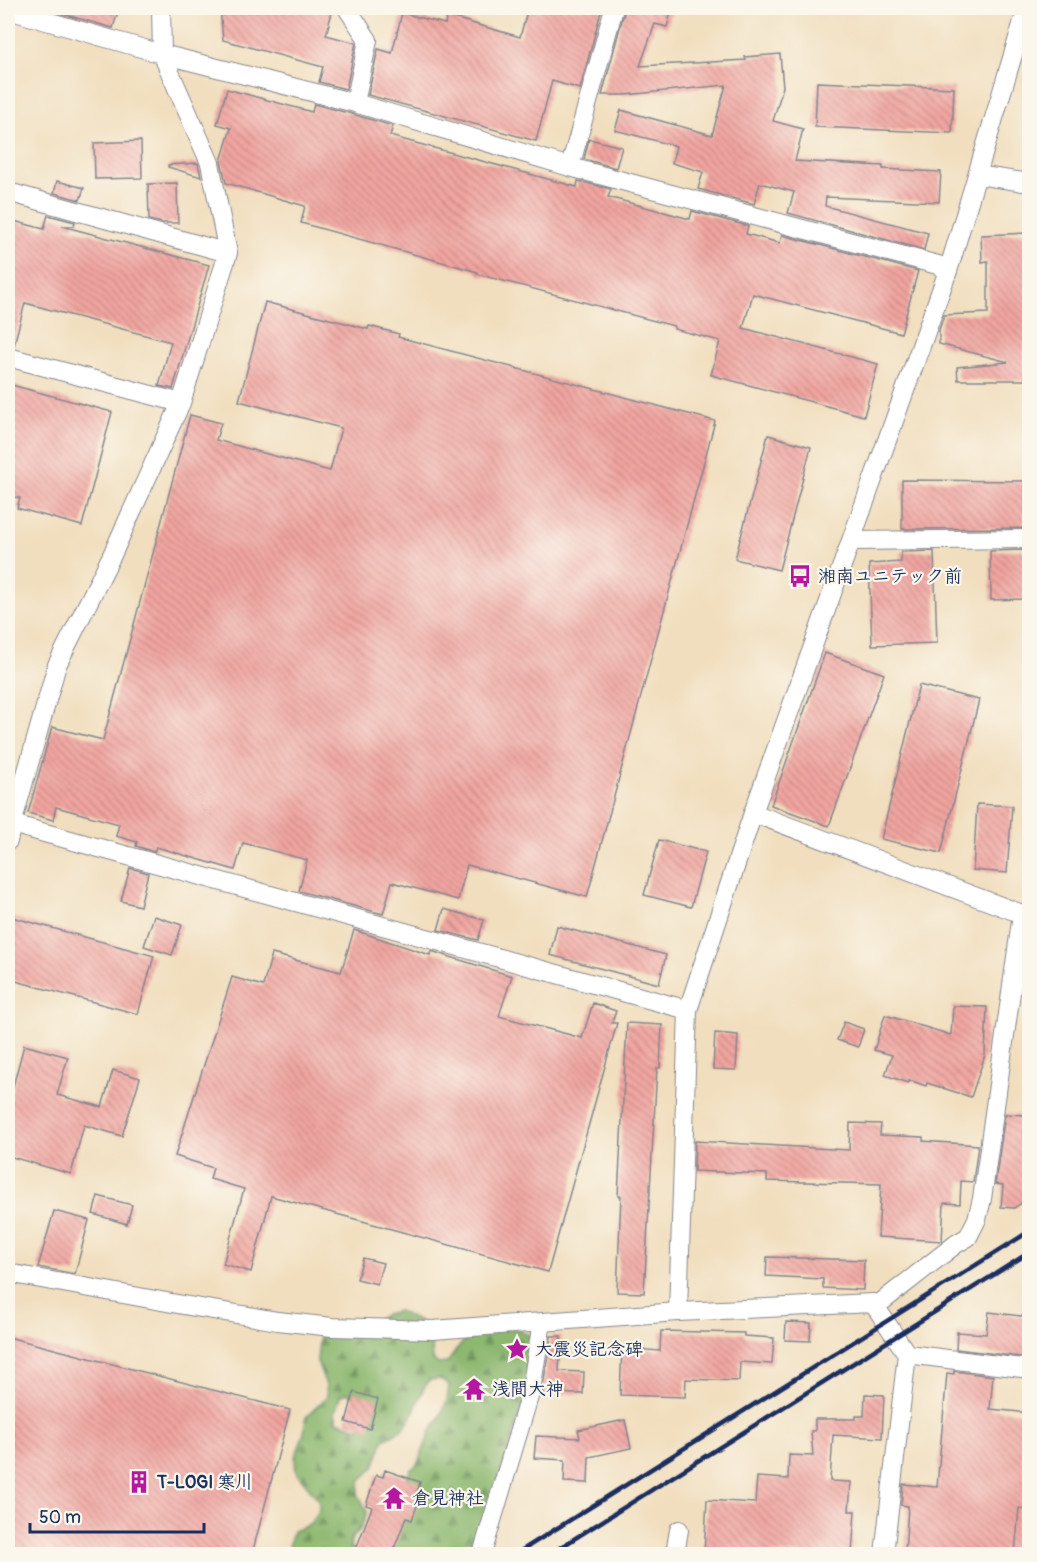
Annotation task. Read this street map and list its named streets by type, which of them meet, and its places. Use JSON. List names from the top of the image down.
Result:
{
  "places": {
    "bus stop": ["湘南ユニテック前"],
    "place": ["大震災記念碑"],
    "temple": ["浅間大神", "倉見神社"],
    "building": ["T-LOGI 寒川"]
  },
  "scale_bar": "50 m"
}
